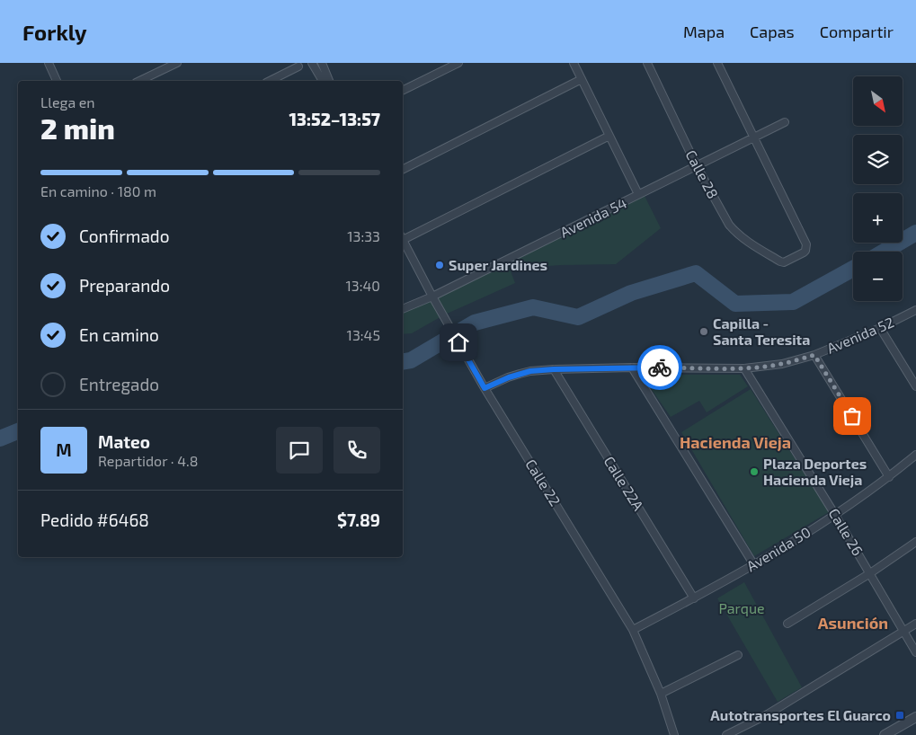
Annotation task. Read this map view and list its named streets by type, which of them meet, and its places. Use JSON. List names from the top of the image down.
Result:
{
  "streets": {
    "street": [
      "Calle 28",
      "Avenida 54",
      "Avenida 52",
      "Calle 22",
      "Calle 22A",
      "Calle 26",
      "Avenida 50"
    ]
  },
  "crossings": [
    ["Calle 28", "Avenida 54"],
    ["Avenida 54", "Calle 22"],
    ["Avenida 52", "Calle 22"],
    ["Avenida 52", "Calle 22A"],
    ["Avenida 52", "Calle 26"],
    ["Calle 22", "Avenida 50"],
    ["Calle 22A", "Avenida 50"],
    ["Calle 26", "Avenida 50"]
  ],
  "districts": ["Hacienda Vieja", "Asunción"],
  "parks": ["Parque"],
  "places": {
    "other": ["Super Jardines", "Capilla - Santa Teresita", "Plaza Deportes Hacienda Vieja"],
    "transit": ["Autotransportes El Guarco"]
  },
  "north": "bottom right",
  "page": {
    "header": "Forkly",
    "nav": ["Mapa", "Capas", "Compartir"],
    "map_buttons": ["+", "−"],
    "heading": ["2 min", "Llega en", "13:52–13:57"],
    "panel": [
      "Mateo",
      "Repartidor · 4.8",
      "Pedido #6468",
      "$7.89"
    ],
    "bar": "En camino · 180 m",
    "list": [
      ["Confirmado", "13:33"],
      ["Preparando", "13:40"],
      ["En camino", "13:45"],
      "Entregado"
    ],
    "round": "M"
  }
}
